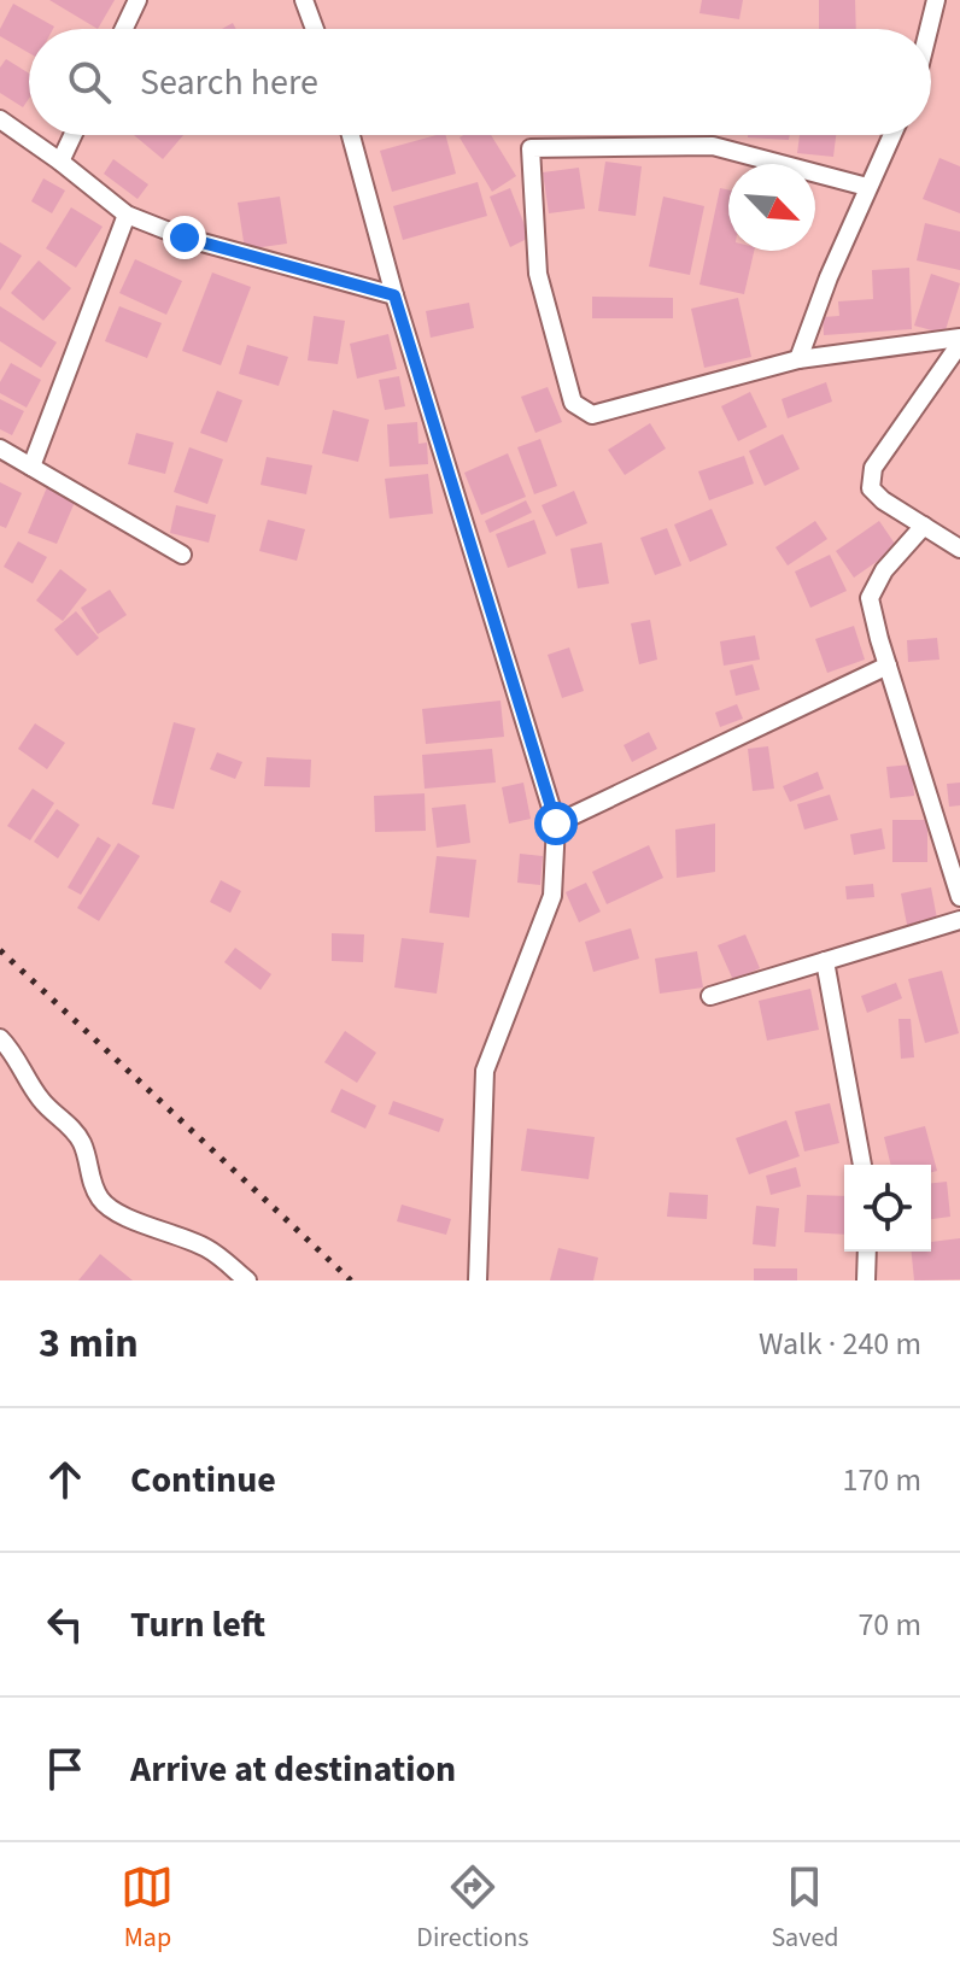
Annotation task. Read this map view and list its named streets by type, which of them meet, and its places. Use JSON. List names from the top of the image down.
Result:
{
  "north": "bottom right",
  "page": {
    "search": "Search here",
    "heading": ["3 min", "Walk · 240 m"],
    "list": [
      ["Continue", "170 m"],
      ["Turn left", "70 m"],
      "Arrive at destination"
    ],
    "nav": ["Map", "Directions", "Saved"]
  }
}
